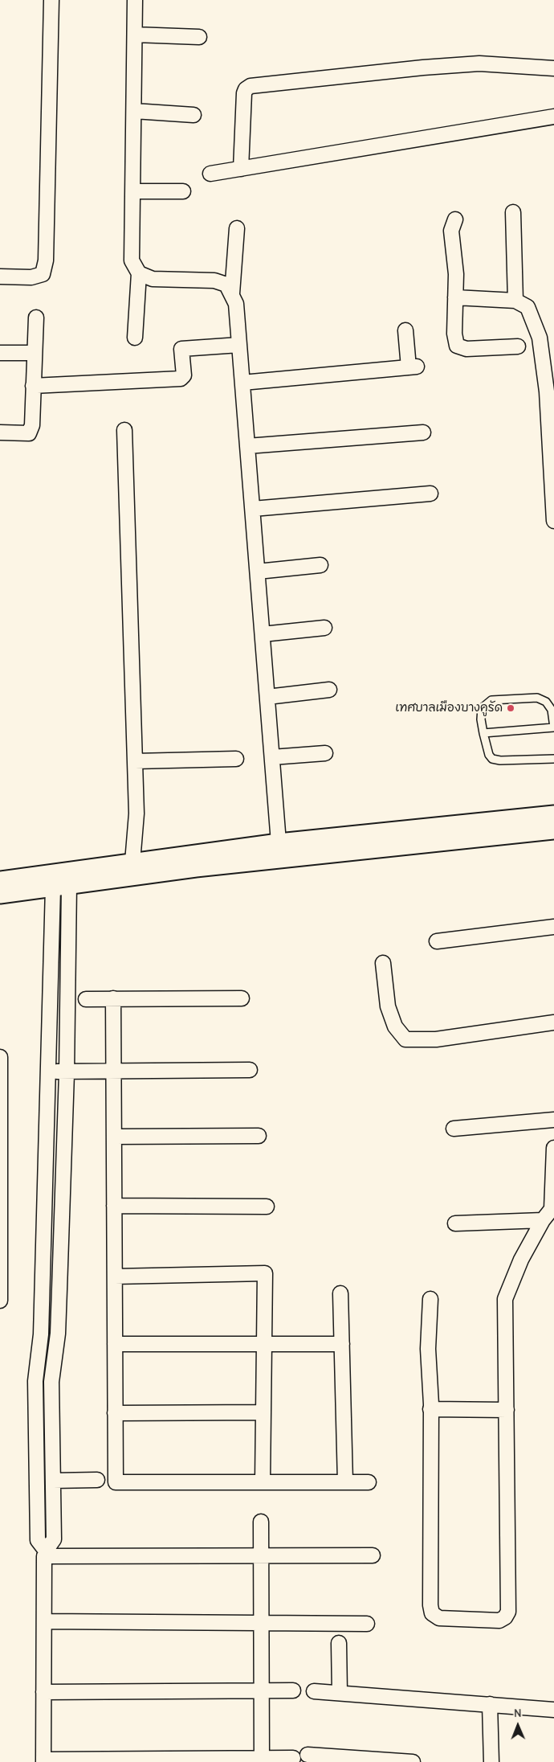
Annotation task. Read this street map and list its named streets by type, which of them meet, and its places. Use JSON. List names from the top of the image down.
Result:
{
  "places": ["เทศบาลเมืองบางคูรัด"],
  "north": "top"
}
